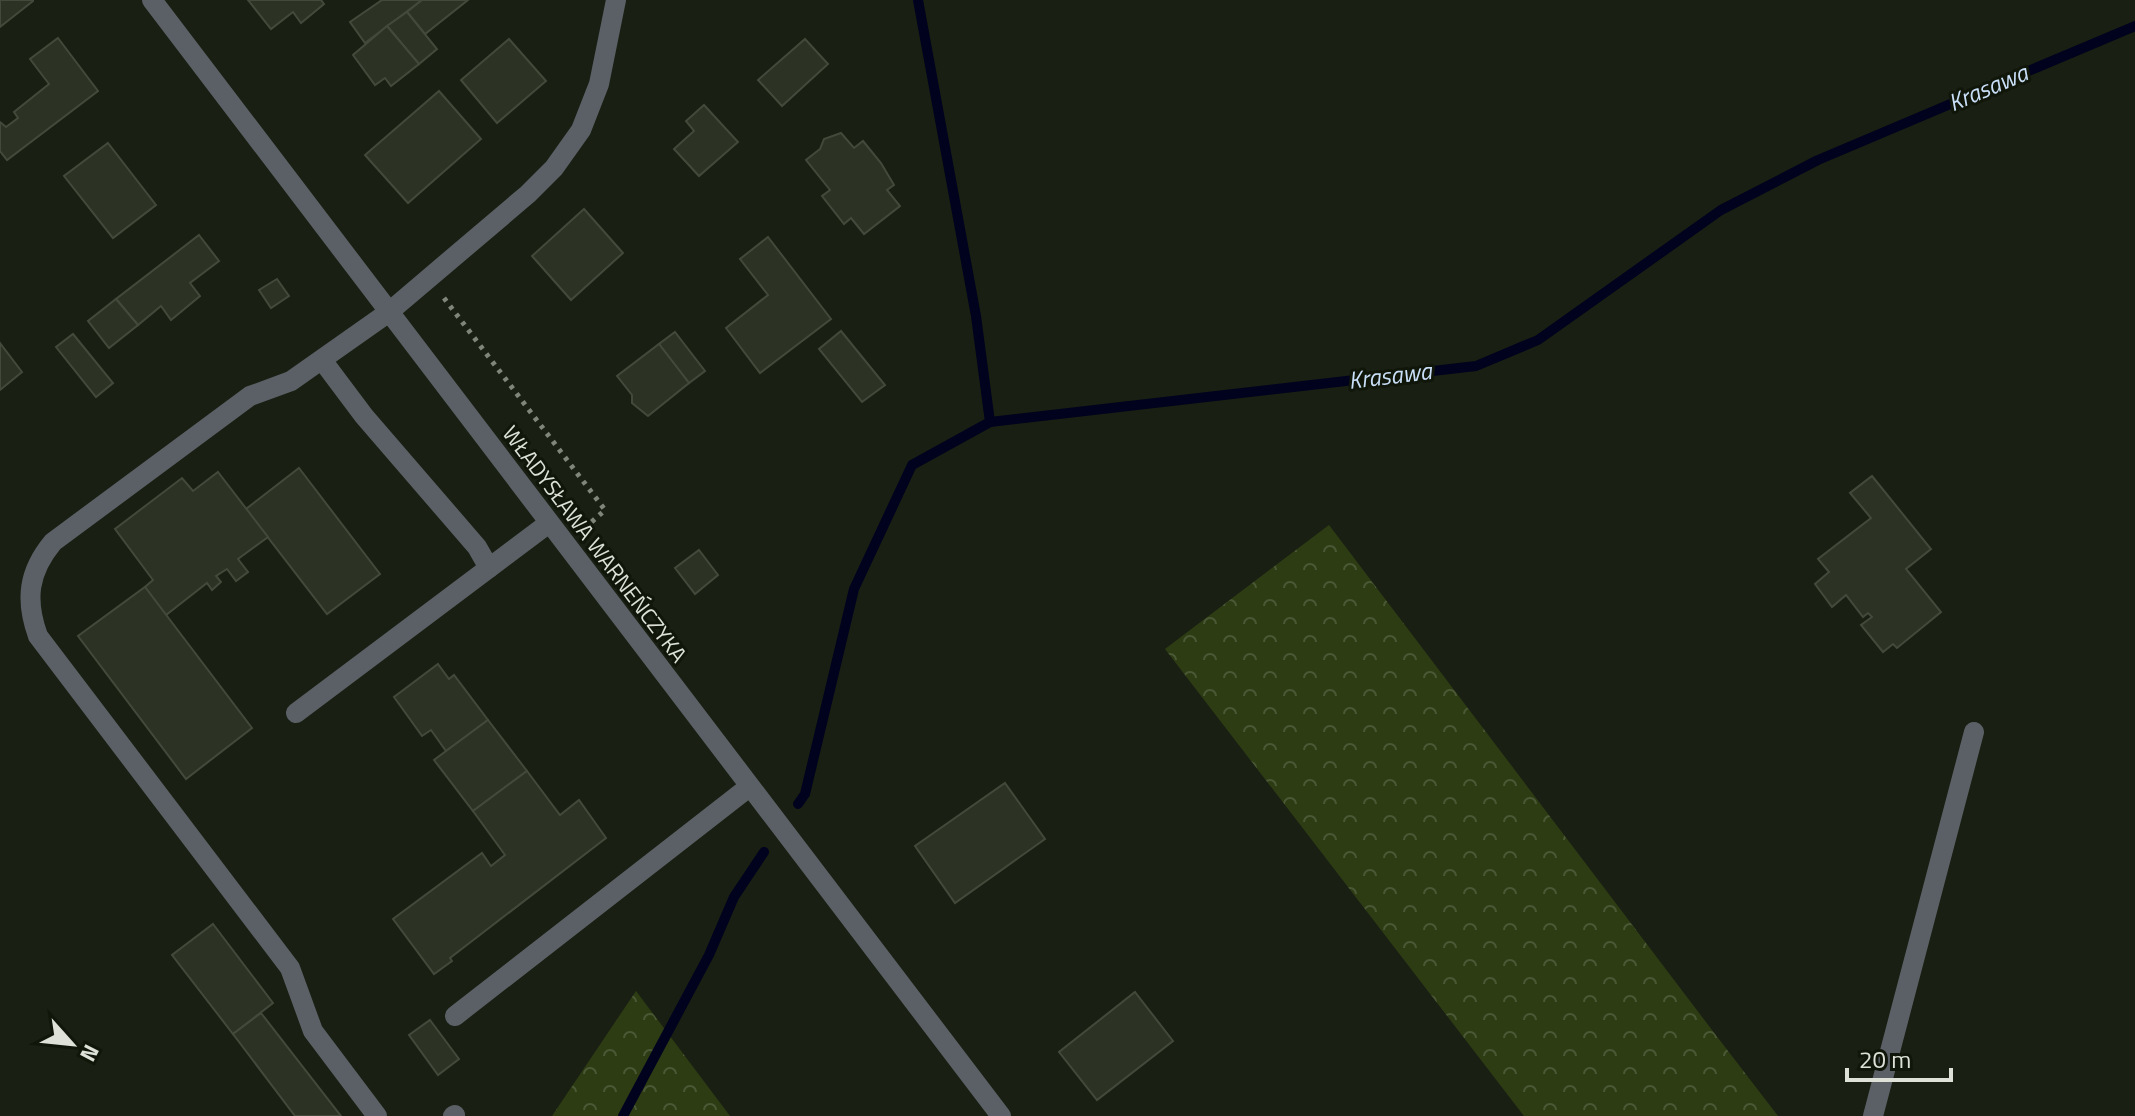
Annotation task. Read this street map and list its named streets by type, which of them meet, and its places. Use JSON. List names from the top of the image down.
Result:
{
  "streets": {
    "street": ["WŁADYSŁAWA WARNEŃCZYKA"]
  },
  "water": ["Krasawa"],
  "scale_bar": "20 m",
  "north": "bottom right"
}
